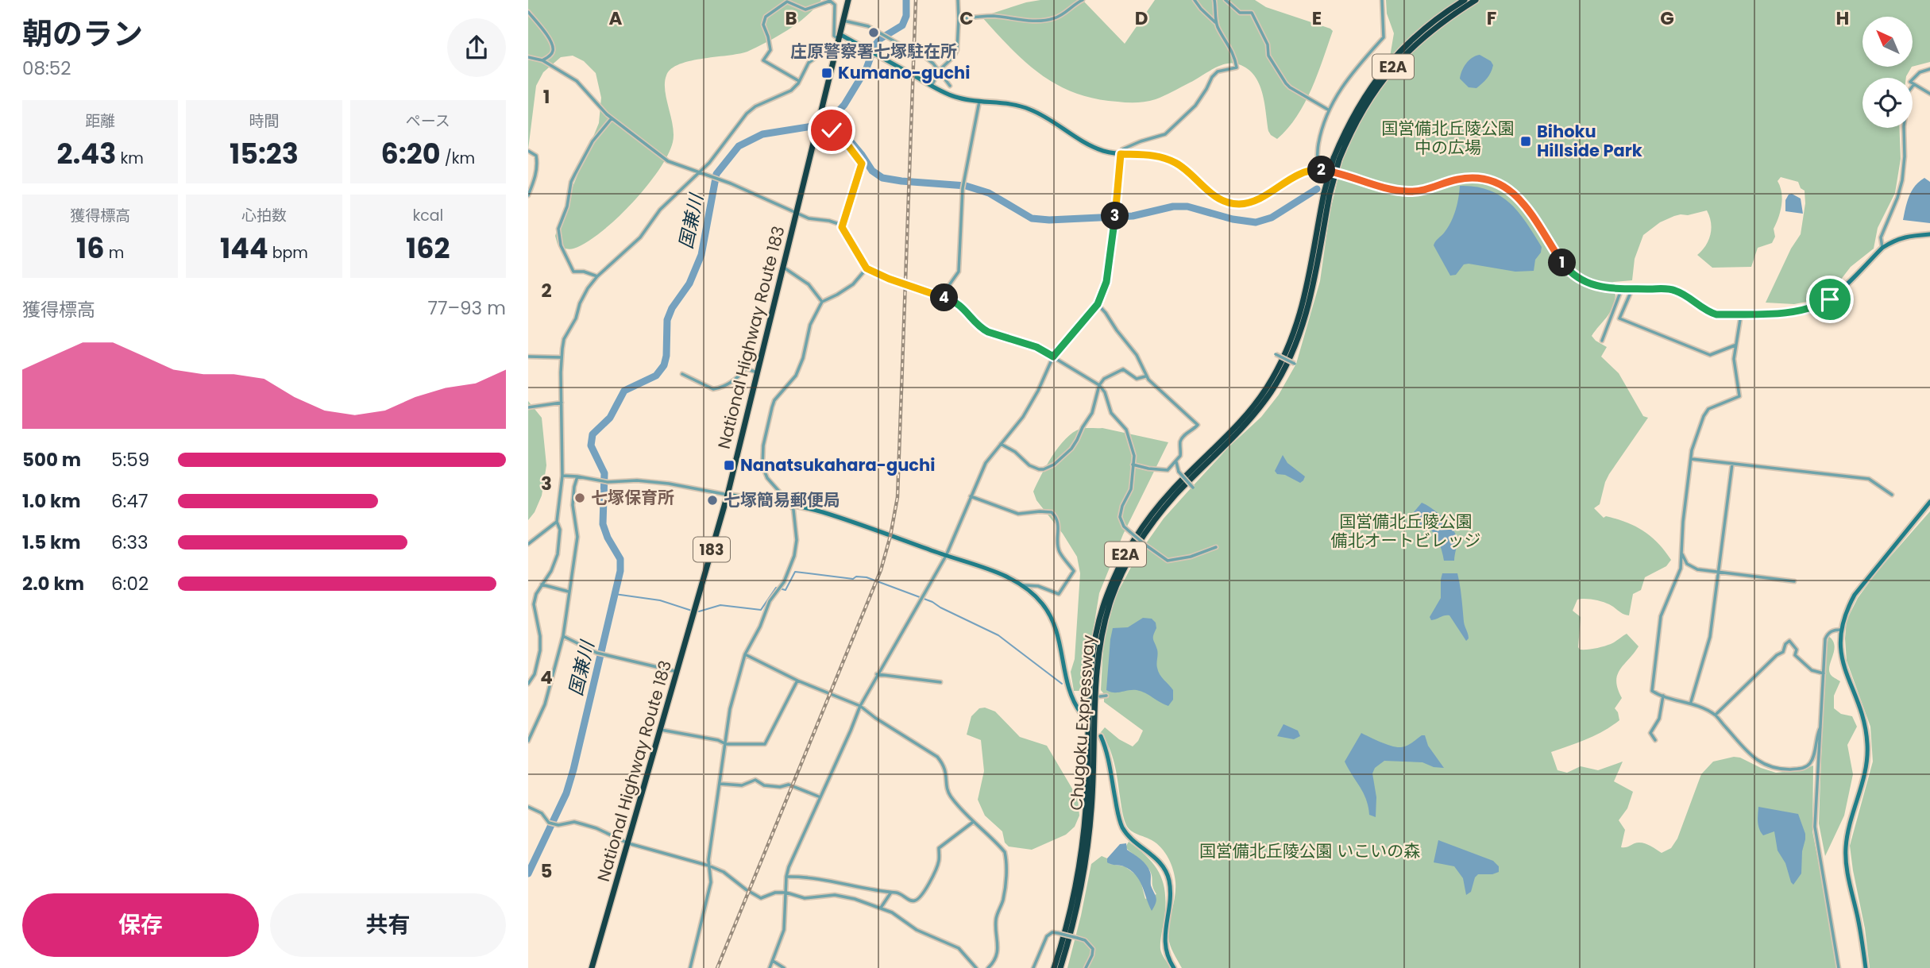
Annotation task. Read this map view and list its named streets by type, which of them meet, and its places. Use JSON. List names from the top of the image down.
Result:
{
  "streets": {
    "highway": [
      "E2A",
      "National Highway Route 183",
      "183",
      "Chugoku Expressway"
    ]
  },
  "water": ["国兼川"],
  "parks": ["国営備北丘陵公園 中の広場", "国営備北丘陵公園 備北オートビレッジ", "国営備北丘陵公園 いこいの森"],
  "places": {
    "other": ["庄原警察署七塚駐在所", "七塚保育所", "七塚簡易郵便局"],
    "transit": ["Kumano-guchi", "Bihoku Hillside Park", "Nanatsukahara-guchi"]
  },
  "north": "top left",
  "page": {
    "heading": ["朝のラン", "08:52"],
    "stats": [
      ["距離", "2.43 km"],
      ["時間", "15:23"],
      ["ペース", "6:20 /km"],
      ["獲得標高", "16 m"],
      ["心拍数", "144 bpm"],
      ["kcal", "162"]
    ],
    "pins": [
      "2",
      "3",
      "1",
      "4"
    ],
    "chart": ["獲得標高", "77–93 m"],
    "list": [
      {
        "name": "500 m",
        "note": "5:59"
      },
      {
        "name": "1.0 km",
        "note": "6:47"
      },
      {
        "name": "1.5 km",
        "note": "6:33"
      },
      {
        "name": "2.0 km",
        "note": "6:02"
      }
    ],
    "buttons": ["保存", "共有"]
  },
  "grid": {
    "columns": [
      "A",
      "B",
      "C",
      "D",
      "E",
      "F",
      "G",
      "H"
    ],
    "rows": [
      "1",
      "2",
      "3",
      "4",
      "5"
    ]
  }
}
